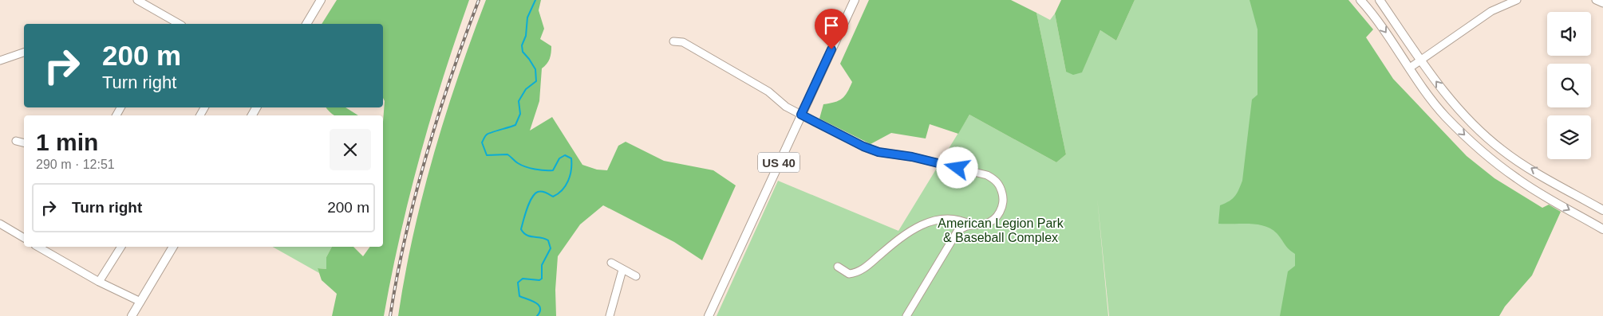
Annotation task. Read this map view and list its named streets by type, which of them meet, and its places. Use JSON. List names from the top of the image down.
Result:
{
  "streets": {
    "main road": ["US 40"]
  },
  "parks": ["American Legion Park & Baseball Complex"],
  "page": {
    "turn": ["200 m", "Turn right"],
    "heading": ["1 min", "290 m · 12:51"],
    "list": [
      {
        "name": "Turn right",
        "value": "200 m"
      }
    ]
  }
}
